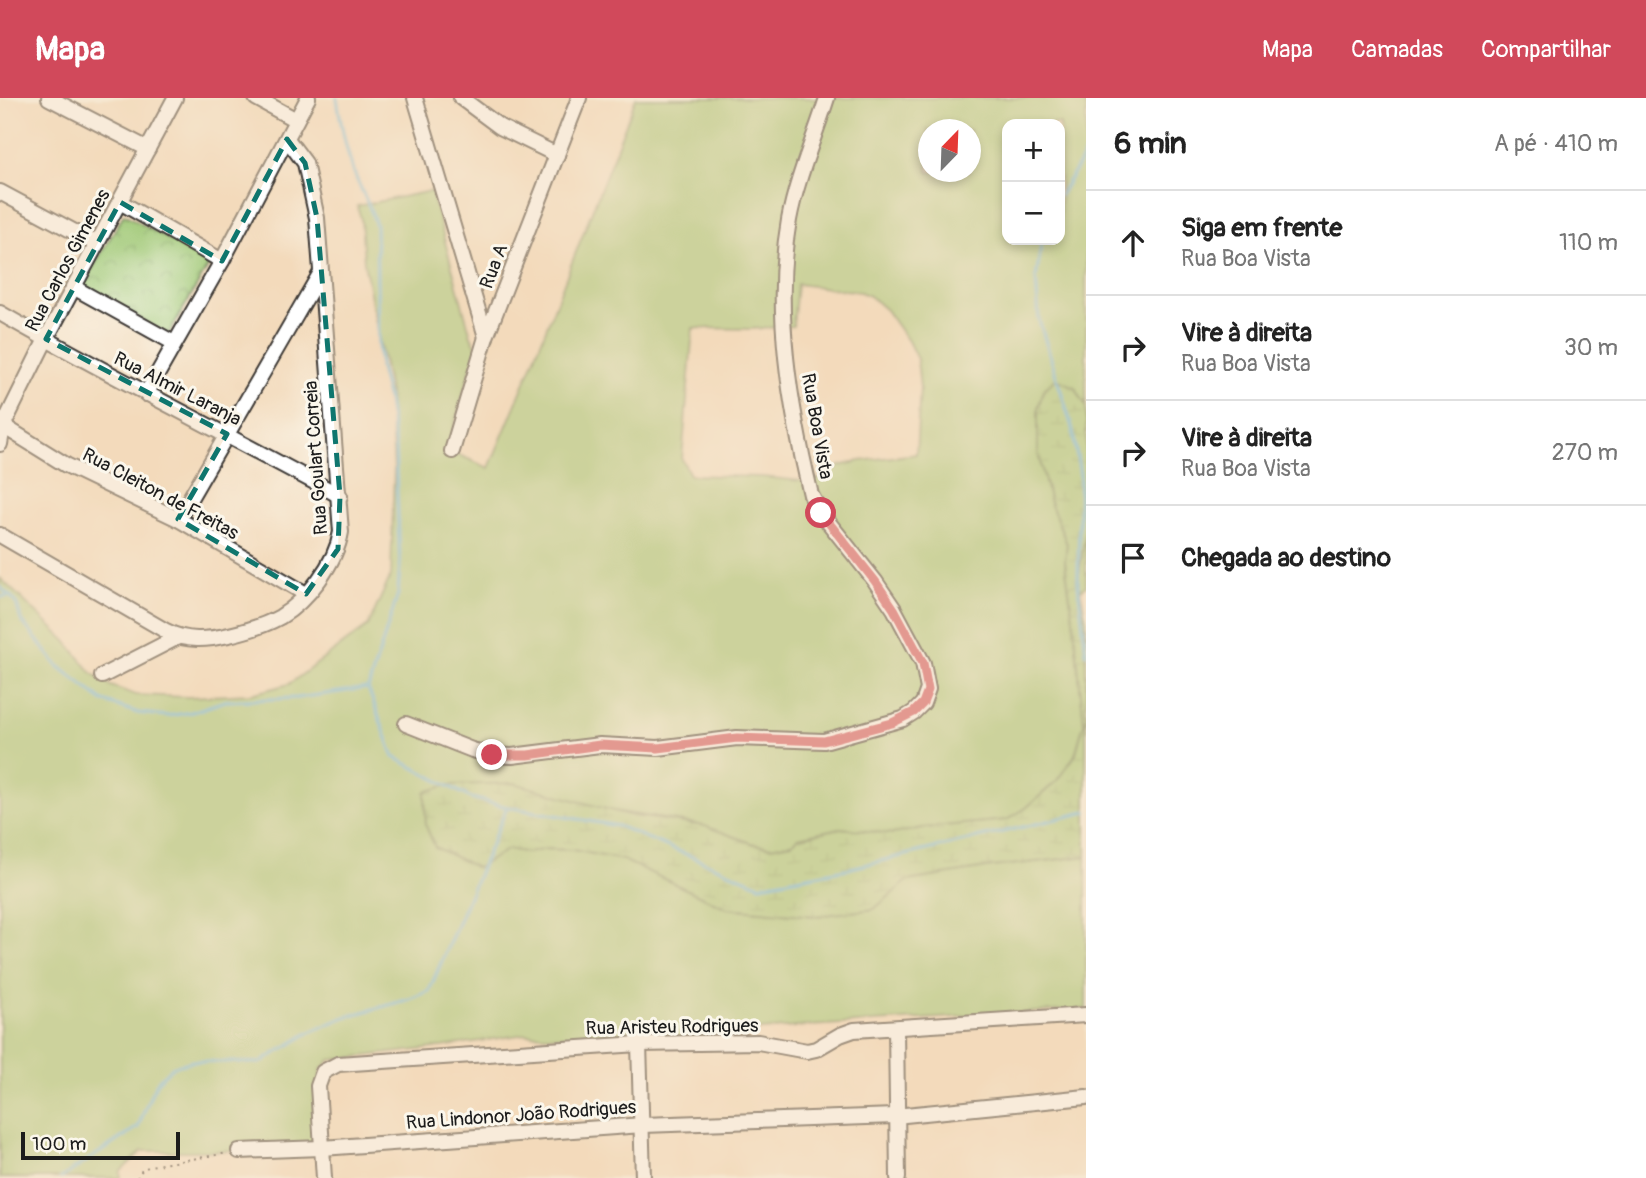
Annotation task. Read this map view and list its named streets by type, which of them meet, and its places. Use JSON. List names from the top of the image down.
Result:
{
  "streets": {
    "street": [
      "Rua Carlos Gimenes",
      "Rua A",
      "Rua Almir Laranja",
      "Rua Boa Vista",
      "Rua Goulart Correia",
      "Rua Cleiton de Freitas",
      "Rua Aristeu Rodrigues",
      "Rua Lindonor João Rodrigues"
    ]
  },
  "crossings": [
    ["Rua Carlos Gimenes", "Rua Almir Laranja"],
    ["Rua Carlos Gimenes", "Rua Cleiton de Freitas"],
    ["Rua Almir Laranja", "Rua Goulart Correia"],
    ["Rua Goulart Correia", "Rua Cleiton de Freitas"],
    ["Rua Aristeu Rodrigues", "Rua Lindonor João Rodrigues"]
  ],
  "scale_bar": "100 m",
  "north": "top right",
  "page": {
    "header": "Mapa",
    "nav": ["Mapa", "Camadas", "Compartilhar"],
    "heading": ["6 min", "A pé · 410 m"],
    "map_buttons": ["+", "−"],
    "list": [
      ["Siga em frente", "Rua Boa Vista", "110 m"],
      ["Vire à direita", "Rua Boa Vista", "30 m"],
      ["Vire à direita", "Rua Boa Vista", "270 m"],
      "Chegada ao destino"
    ],
    "scale": "100 m"
  }
}
